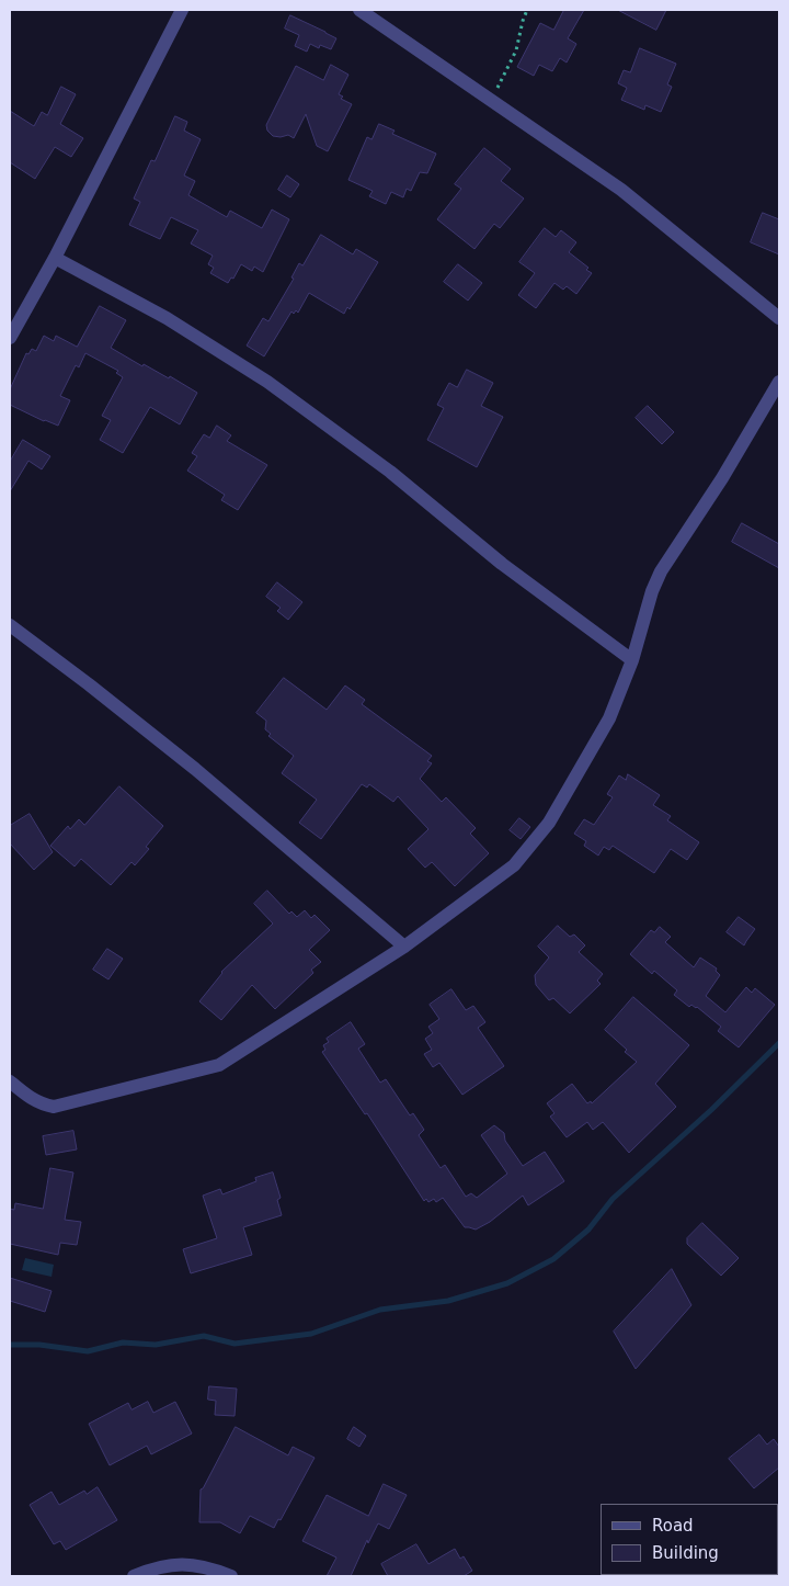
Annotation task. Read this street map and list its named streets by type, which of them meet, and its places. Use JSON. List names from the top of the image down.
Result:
{
  "legend": ["Road", "Building"]
}
